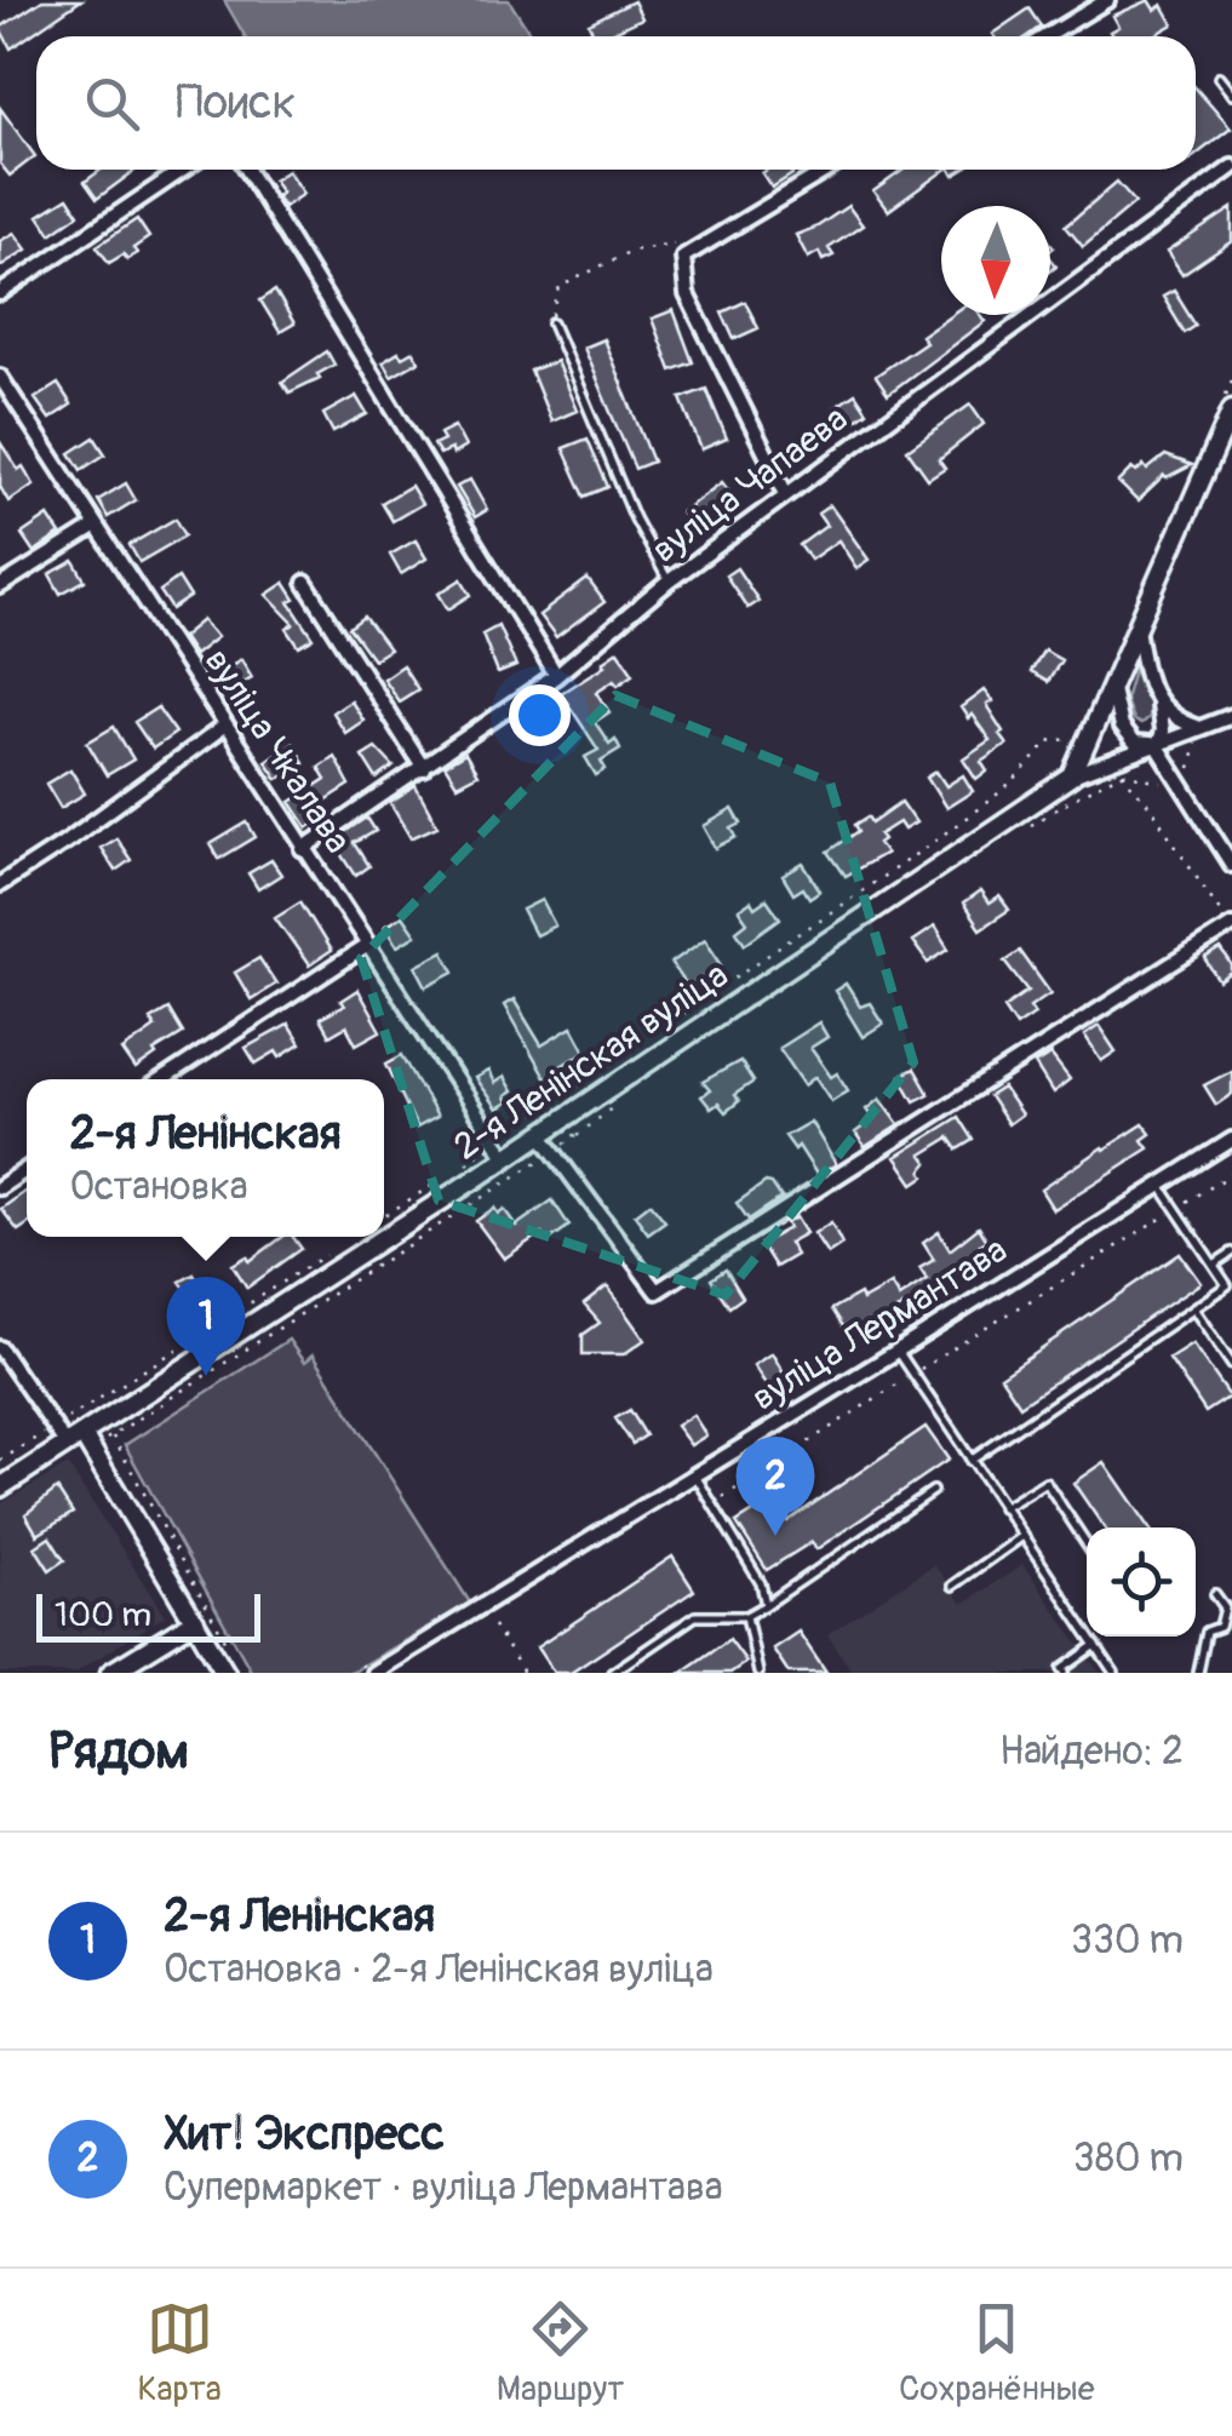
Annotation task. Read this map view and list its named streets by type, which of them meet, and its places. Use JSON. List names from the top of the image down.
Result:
{
  "streets": {
    "main road": ["2-я Ленінская вуліца"],
    "street": ["вуліца Чапаева", "вуліца Чкалава", "вуліца Лермантава"]
  },
  "crossings": [
    ["вуліца Чапаева", "вуліца Чкалава"],
    ["вуліца Чкалава", "2-я Ленінская вуліца"]
  ],
  "scale_bar": "100 m",
  "north": "bottom",
  "page": {
    "search": "Поиск",
    "popup": ["2-я Ленінская", "Остановка"],
    "pins": ["1", "2"],
    "scale": "100 m",
    "heading": ["Рядом", "Найдено: 2"],
    "list": [
      {
        "mark": "1",
        "name": "2-я Ленінская",
        "note": "Остановка · 2-я Ленінская вуліца",
        "value": "330 m"
      },
      {
        "mark": "2",
        "name": "Хит! Экспресс",
        "note": "Супермаркет · вуліца Лермантава",
        "value": "380 m"
      }
    ],
    "nav": ["Карта", "Маршрут", "Сохранённые"]
  }
}
